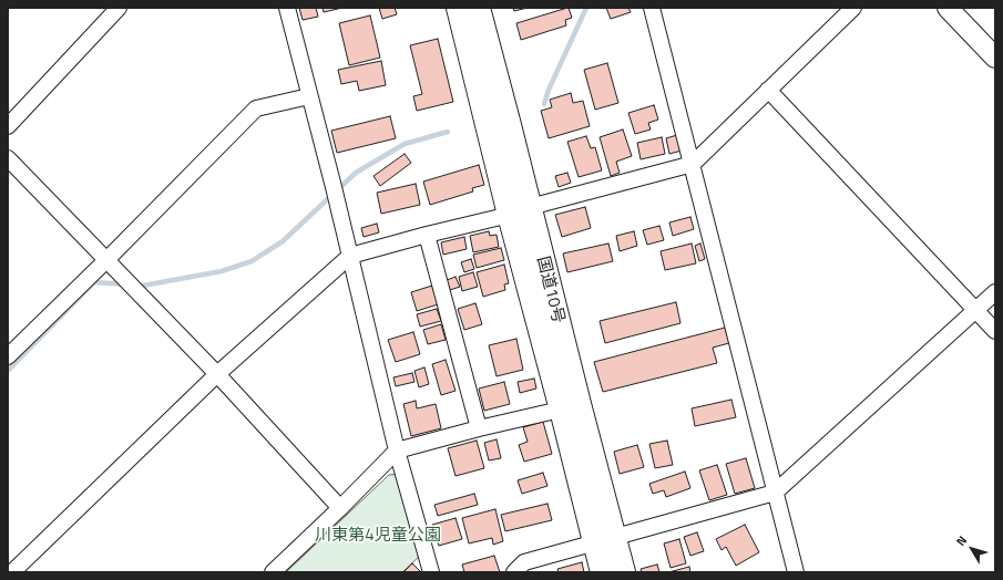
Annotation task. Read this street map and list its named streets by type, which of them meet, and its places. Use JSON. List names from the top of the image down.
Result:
{
  "streets": {
    "highway": ["国道10号"]
  },
  "parks": ["川東第4児童公園"],
  "north": "top left"
}
